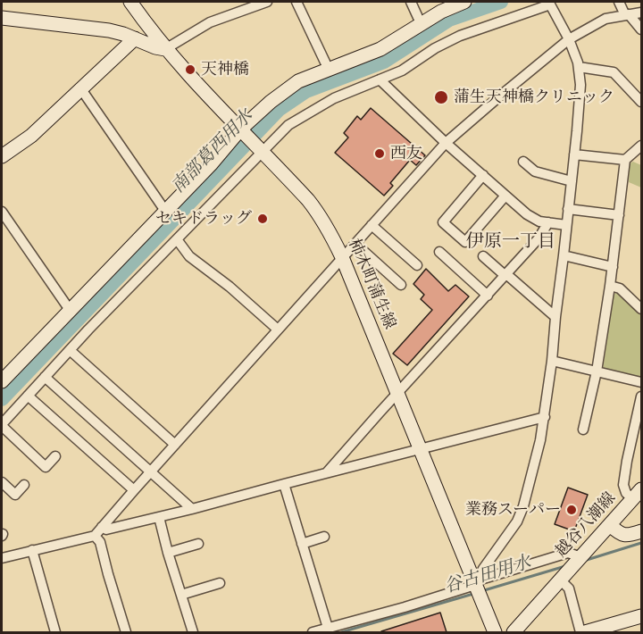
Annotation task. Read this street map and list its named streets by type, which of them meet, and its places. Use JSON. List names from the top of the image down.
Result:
{
  "streets": {
    "street": ["柿木町蒲生線", "越谷八潮線"]
  },
  "districts": ["伊原一丁目"],
  "water": ["南部葛西用水", "谷古田用水"],
  "places": [
    "天神橋",
    "蒲生天神橋クリニック",
    "西友",
    "セキドラッグ",
    "業務スーパー"
  ]
}
